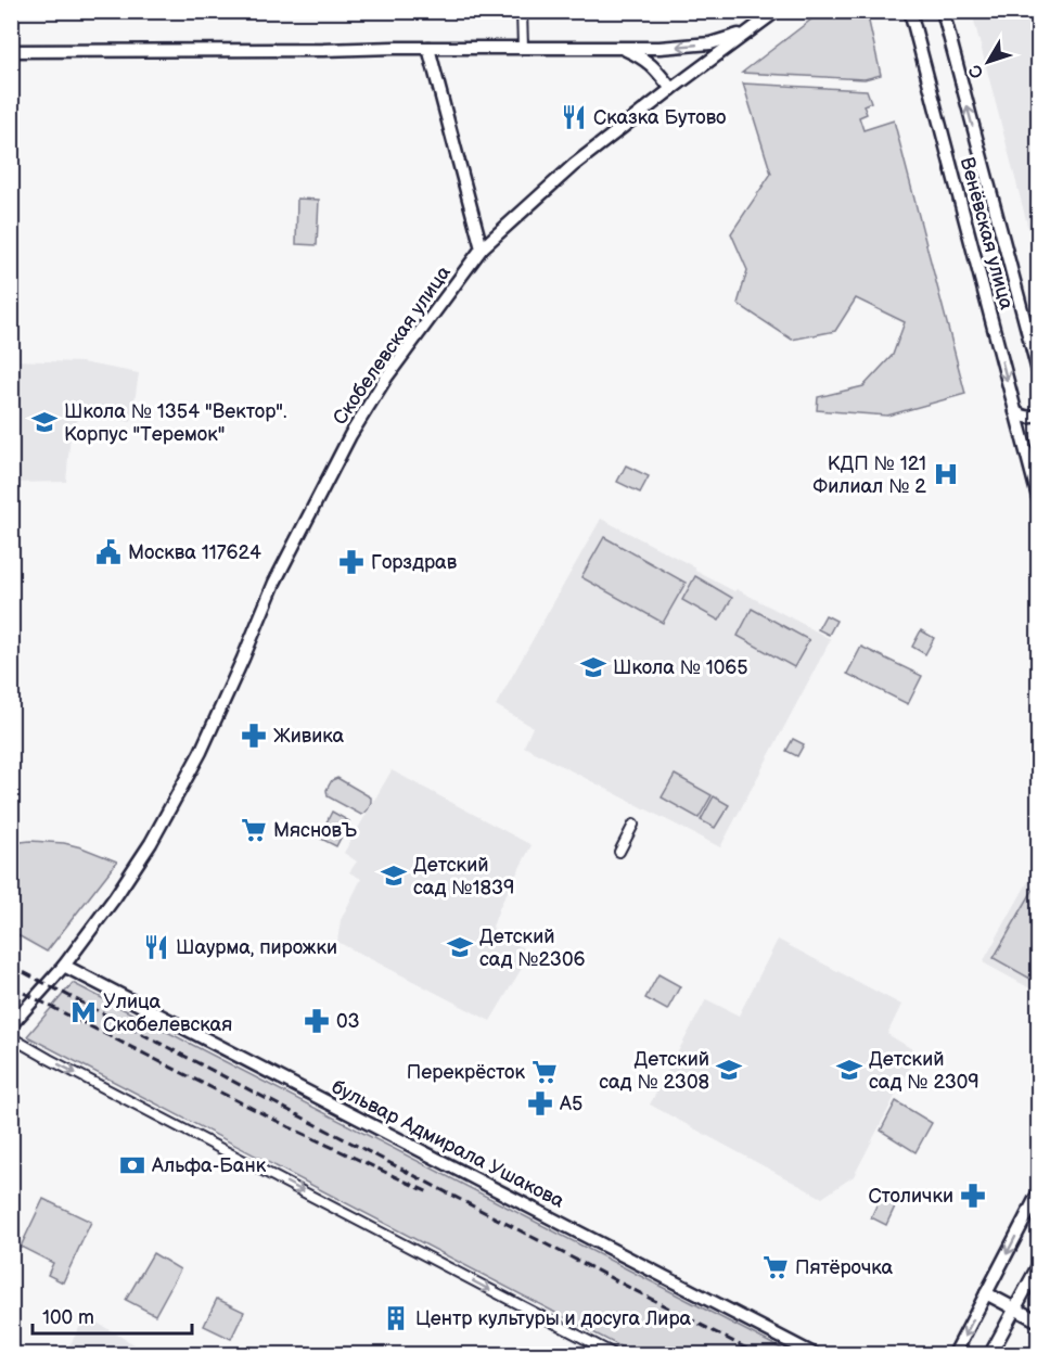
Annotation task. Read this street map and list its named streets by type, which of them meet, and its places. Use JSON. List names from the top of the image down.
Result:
{
  "streets": {
    "street": ["Венёвская улица", "Скобелевская улица", "бульвар Адмирала Ушакова"]
  },
  "crossings": [
    ["Скобелевская улица", "бульвар Адмирала Ушакова"]
  ],
  "places": {
    "restaurant": ["Сказка Бутово", "Шаурма, пирожки"],
    "school or university": [
      "Школа № 1354 \"Вектор\". Корпус \"Теремок\"",
      "Школа № 1065",
      "Детский сад №1839",
      "Детский сад №2306",
      "Детский сад № 2308",
      "Детский сад № 2309"
    ],
    "hospital": ["КДП № 121 Филиал № 2"],
    "public building": ["Москва 117624"],
    "pharmacy": [
      "Горздрав",
      "Живика",
      "03",
      "А5",
      "Столички"
    ],
    "supermarket": ["МясновЪ", "Перекрёсток", "Пятёрочка"],
    "metro station": ["Улица Скобелевская"],
    "bank": ["Альфа-Банк"],
    "building": ["Центр культуры и досуга Лира"]
  },
  "scale_bar": "100 m",
  "north": "bottom left"
}
